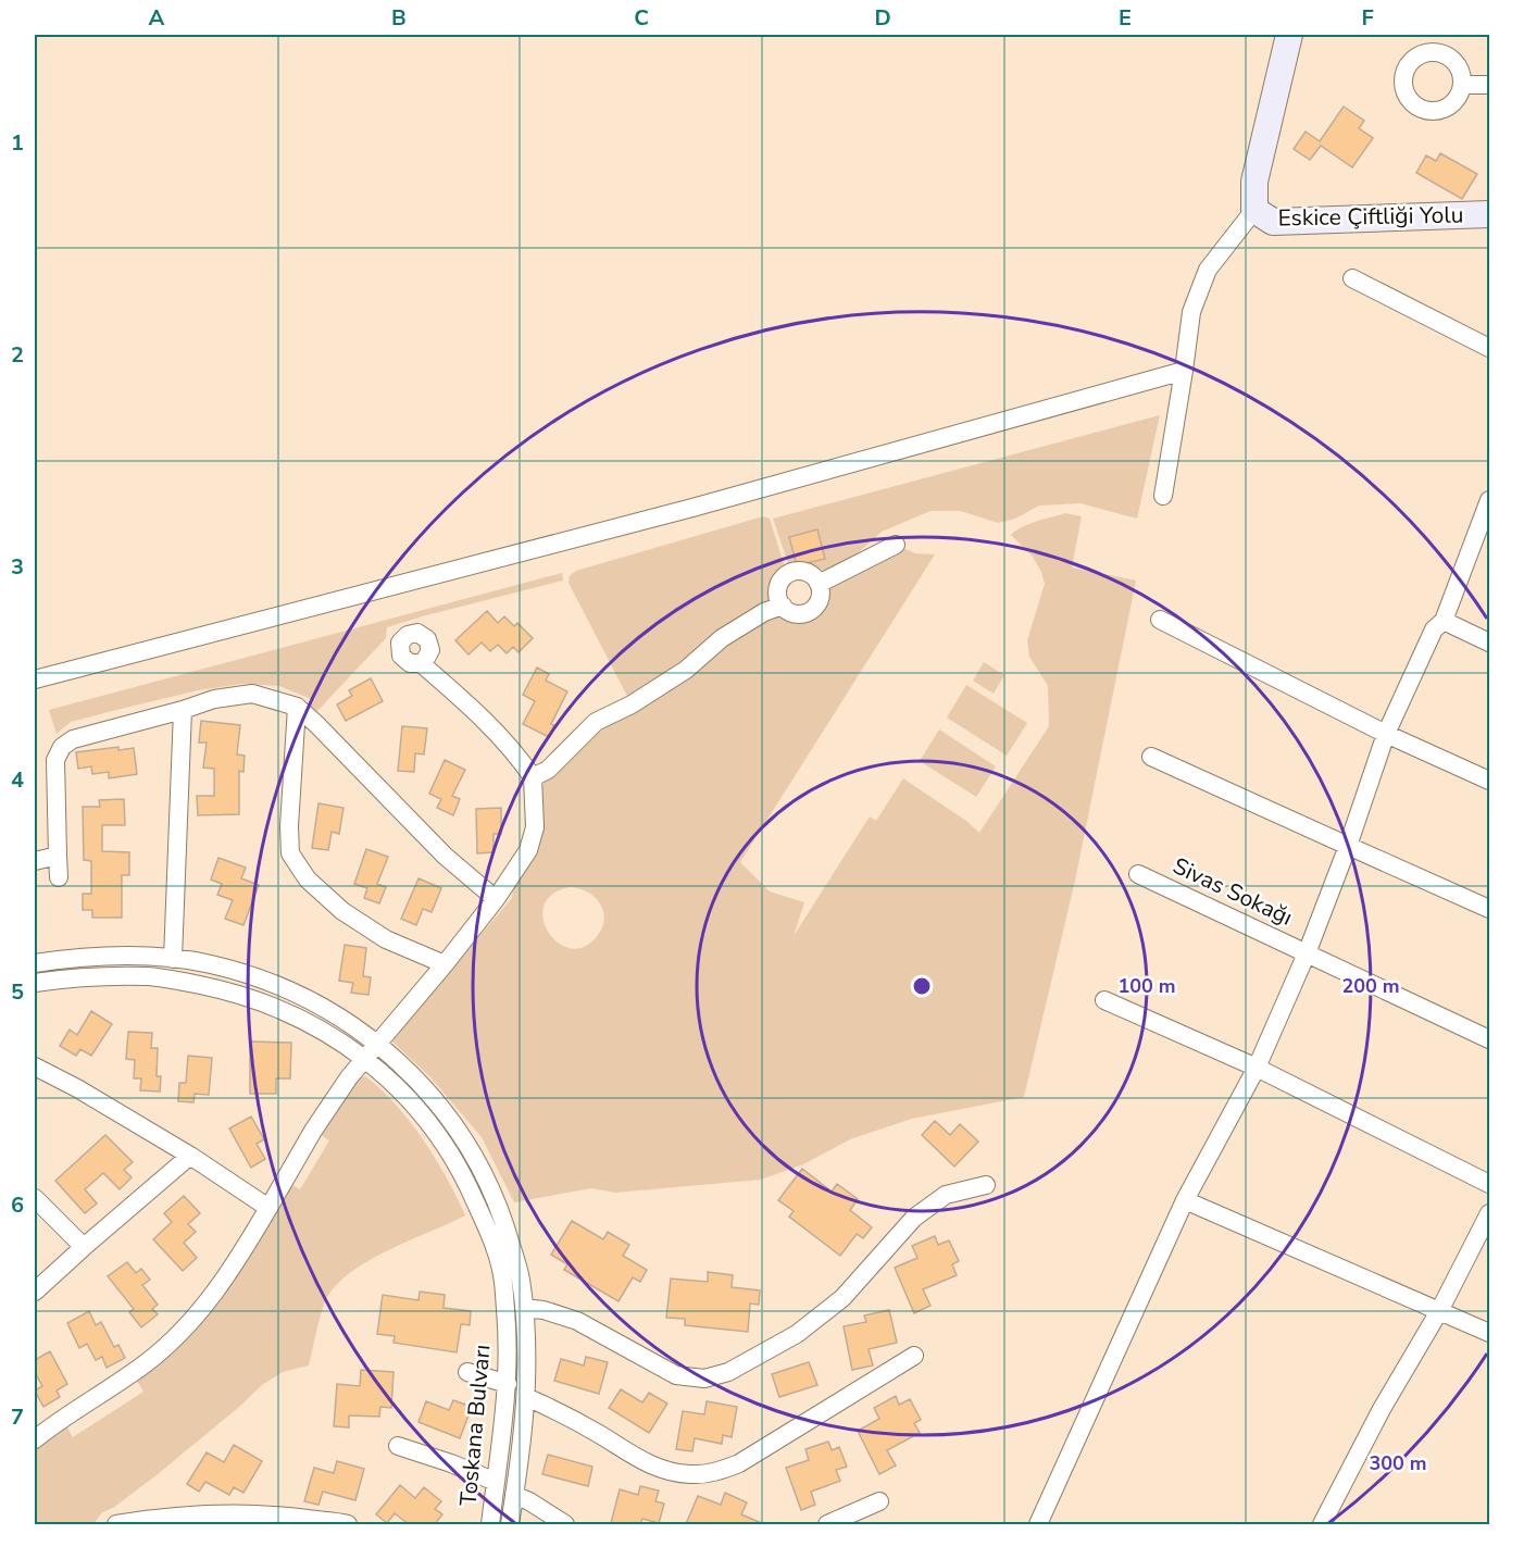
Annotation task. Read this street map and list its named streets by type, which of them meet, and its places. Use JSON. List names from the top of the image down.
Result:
{
  "streets": {
    "main road": ["Eskice Çiftliği Yolu"],
    "street": ["Sivas Sokağı", "Toskana Bulvarı"]
  },
  "grid": {
    "columns": [
      "A",
      "B",
      "C",
      "D",
      "E",
      "F"
    ],
    "rows": [
      "1",
      "2",
      "3",
      "4",
      "5",
      "6",
      "7"
    ]
  },
  "rings": ["100 m", "200 m", "300 m"]
}
